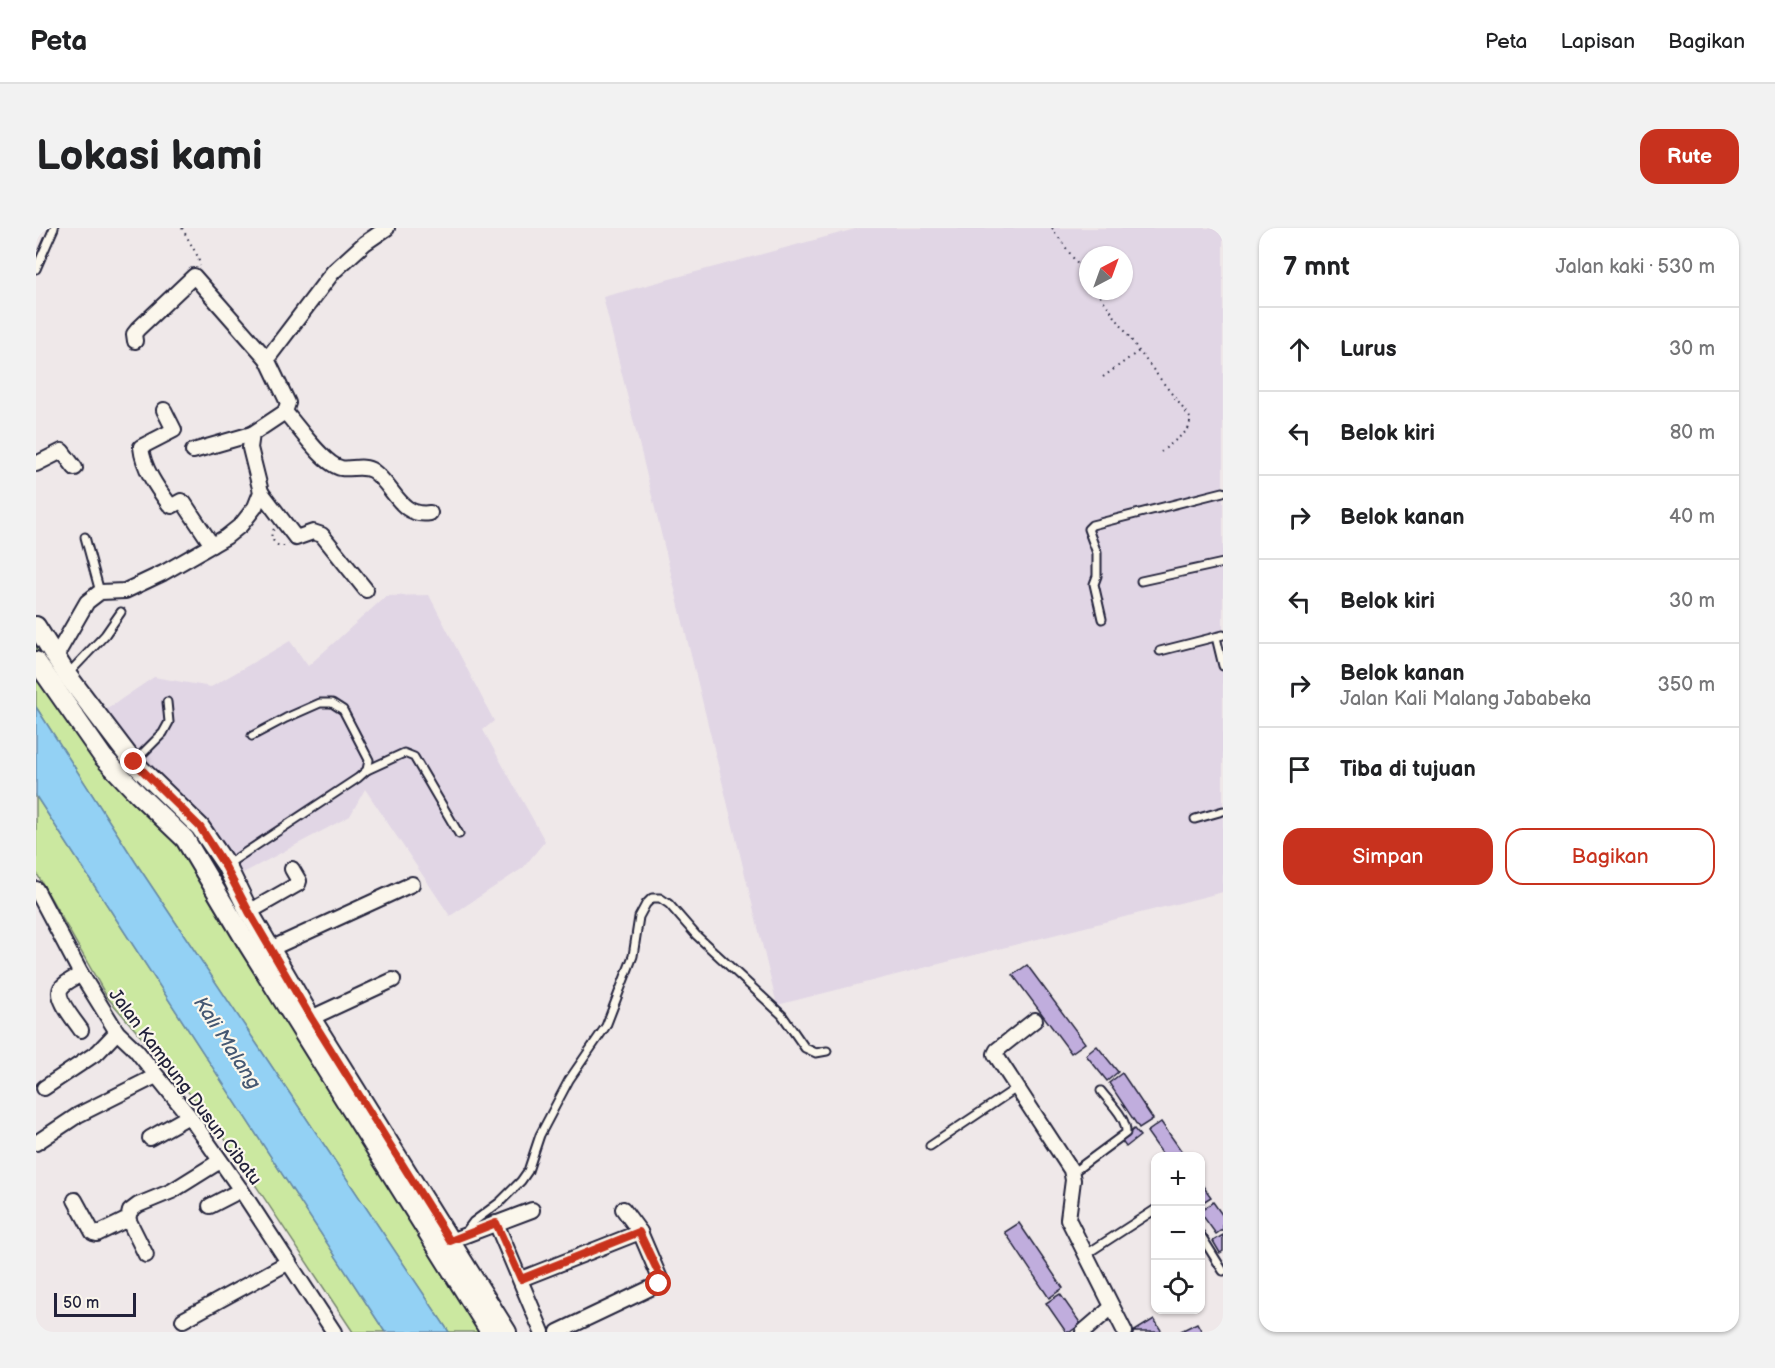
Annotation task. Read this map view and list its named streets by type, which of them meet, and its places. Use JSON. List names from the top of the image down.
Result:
{
  "streets": {
    "street": ["Jalan Kampung Dusun Cibatu"]
  },
  "water": ["Kali Malang"],
  "scale_bar": "50 m",
  "north": "top right",
  "page": {
    "header": "Peta",
    "nav": ["Peta", "Lapisan", "Bagikan"],
    "buttons": [
      "Rute",
      ["Simpan", "Bagikan"]
    ],
    "title": "Lokasi kami",
    "heading": ["7 mnt", "Jalan kaki · 530 m"],
    "list": [
      ["Lurus", "30 m"],
      ["Belok kiri", "80 m"],
      ["Belok kanan", "40 m"],
      ["Belok kiri", "30 m"],
      ["Belok kanan", "Jalan Kali Malang Jababeka", "350 m"],
      "Tiba di tujuan"
    ],
    "map_buttons": ["+", "−"],
    "scale": "50 m"
  }
}
